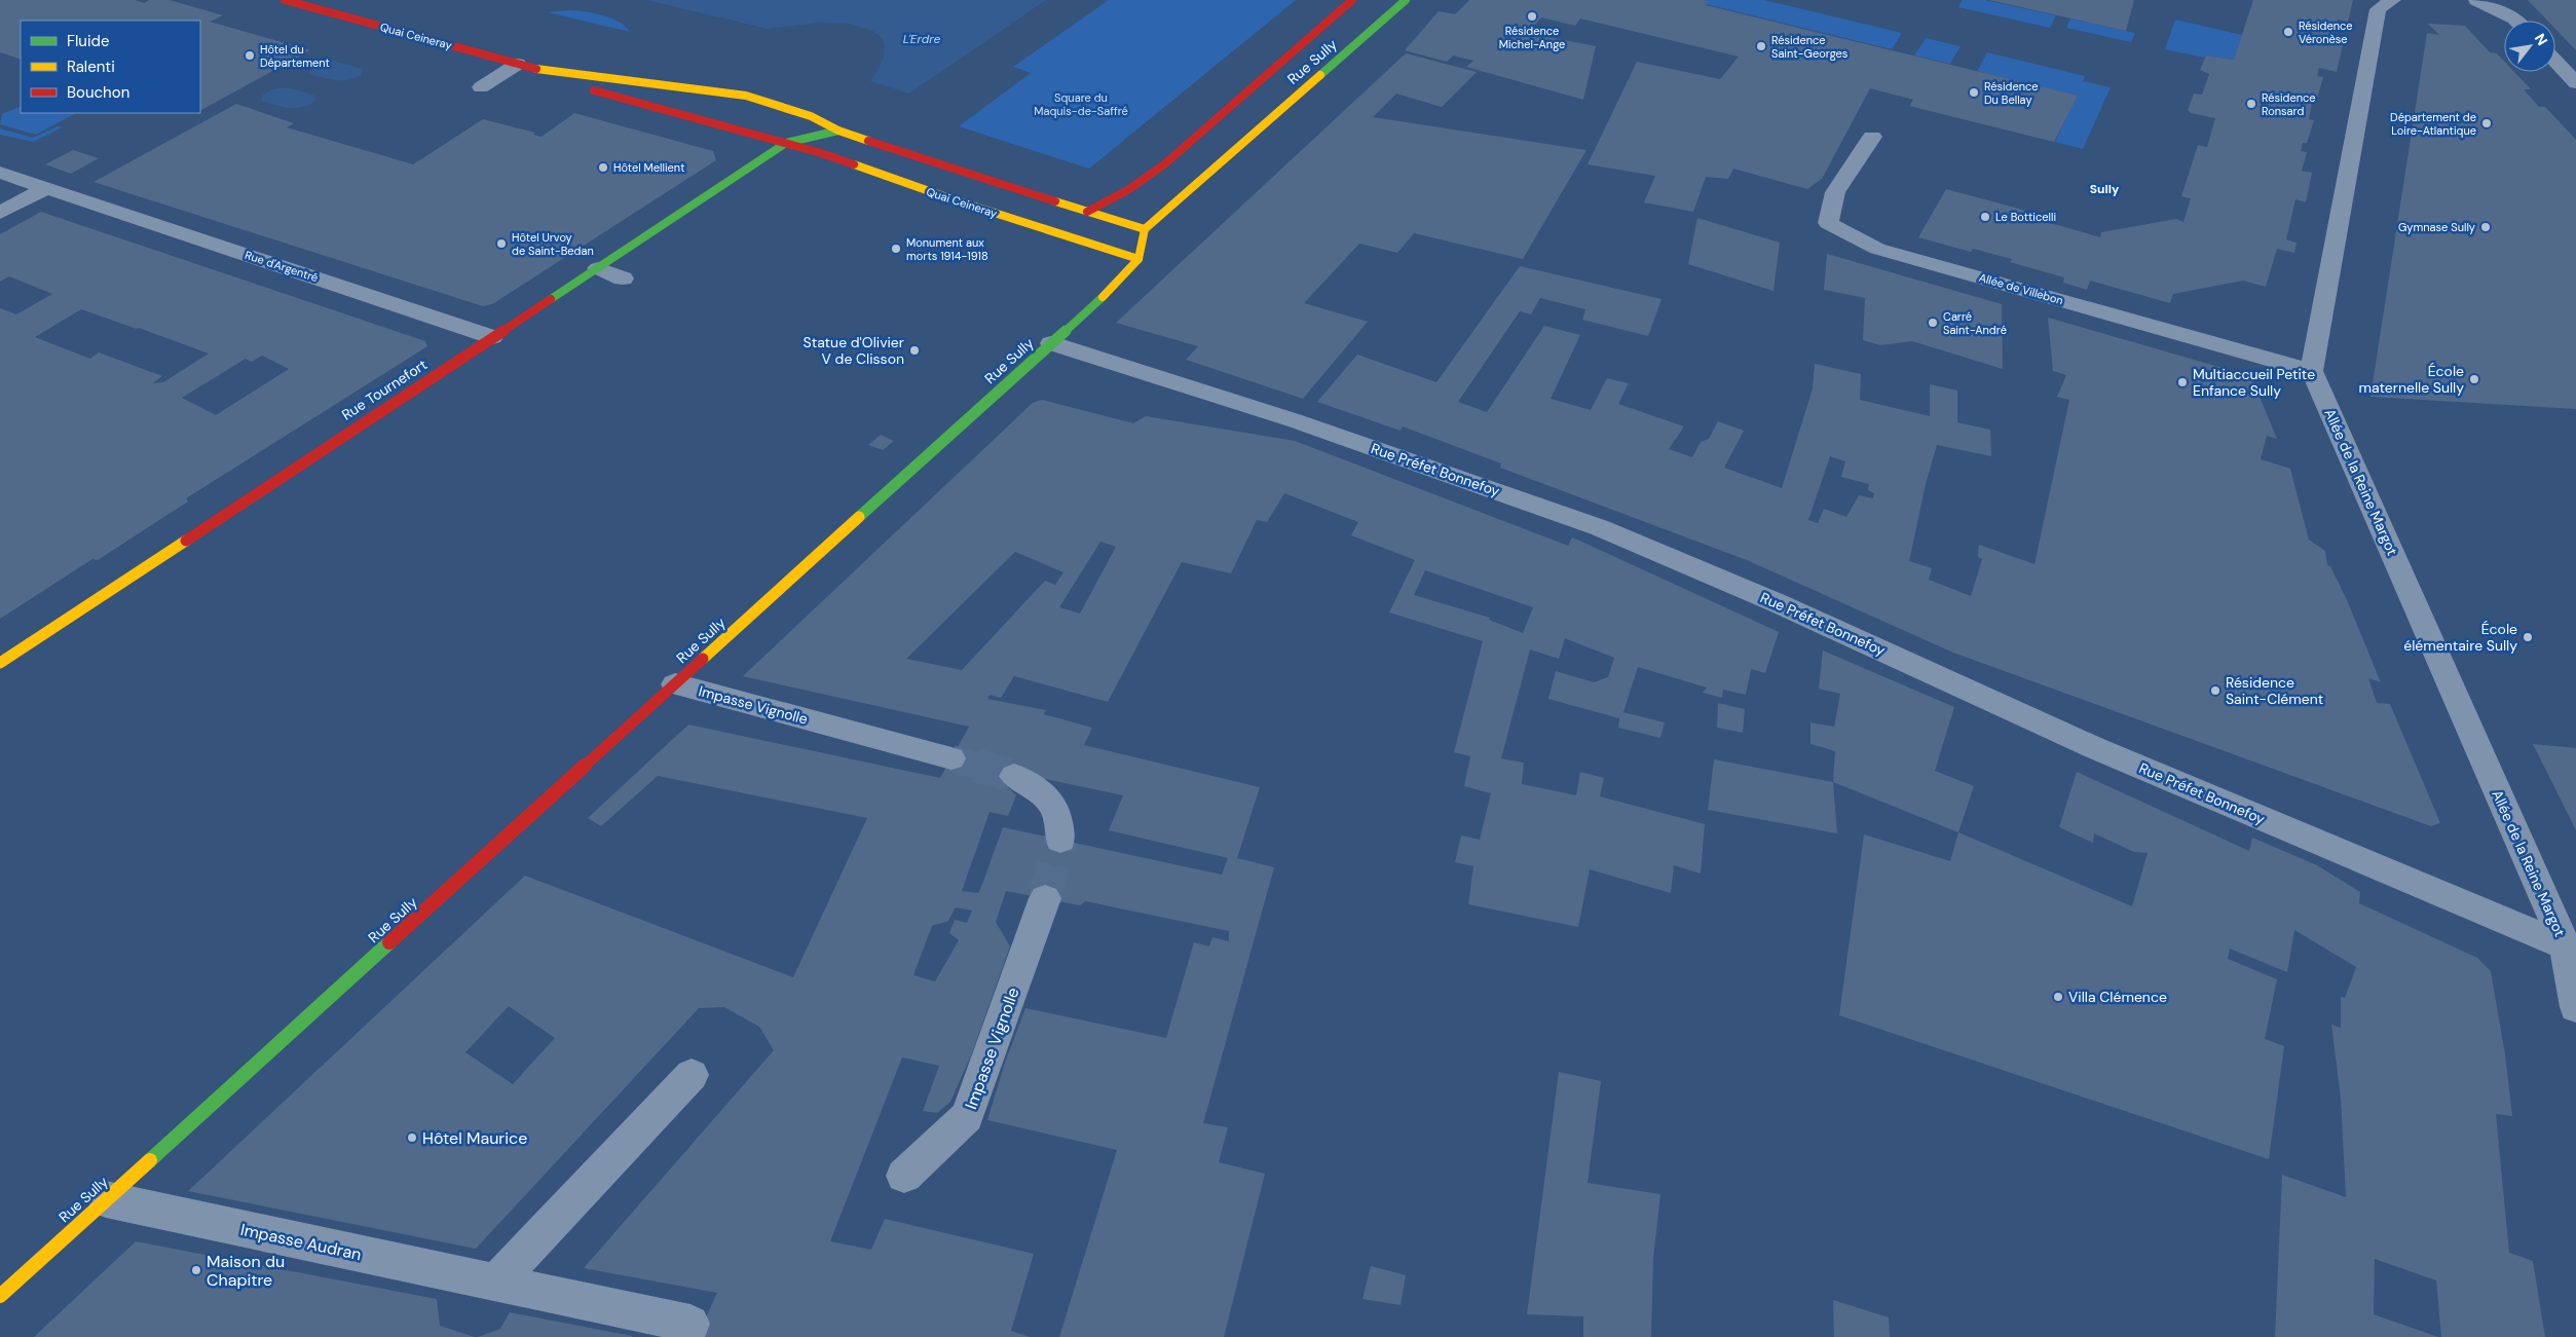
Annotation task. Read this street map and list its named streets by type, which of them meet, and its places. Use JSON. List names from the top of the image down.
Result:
{
  "streets": {
    "main road": ["Quai Ceineray", "Rue Sully", "Rue Tournefort"],
    "street": [
      "Rue d'Argentré",
      "Allée de Villebon",
      "Rue Préfet Bonnefoy",
      "Allée de la Reine Margot",
      "Impasse Vignolle",
      "Impasse Audran"
    ]
  },
  "crossings": [
    ["Quai Ceineray", "Rue Sully"],
    ["Quai Ceineray", "Rue Tournefort"],
    ["Rue Sully", "Rue Préfet Bonnefoy"],
    ["Rue Sully", "Impasse Vignolle"],
    ["Rue Sully", "Impasse Audran"],
    ["Rue d'Argentré", "Rue Tournefort"],
    ["Allée de Villebon", "Allée de la Reine Margot"],
    ["Rue Préfet Bonnefoy", "Allée de la Reine Margot"]
  ],
  "districts": ["Sully"],
  "water": ["L'Erdre"],
  "parks": ["Square du Maquis-de-Saffré"],
  "places": [
    "Résidence Michel-Ange",
    "Résidence Véronèse",
    "Résidence Saint-Georges",
    "Hôtel du Département",
    "Résidence Du Bellay",
    "Résidence Ronsard",
    "Département de Loire-Atlantique",
    "Hôtel Mellient",
    "Le Botticelli",
    "Gymnase Sully",
    "Hôtel Urvoy de Saint-Bedan",
    "Monument aux morts 1914-1918",
    "Carré Saint-André",
    "Statue d'Olivier V de Clisson",
    "École maternelle Sully",
    "Multiaccueil Petite Enfance Sully",
    "École élémentaire Sully",
    "Résidence Saint-Clément",
    "Villa Clémence",
    "Hôtel Maurice",
    "Maison du Chapitre"
  ],
  "legend": ["Fluide", "Ralenti", "Bouchon"],
  "north": "top right"
}
